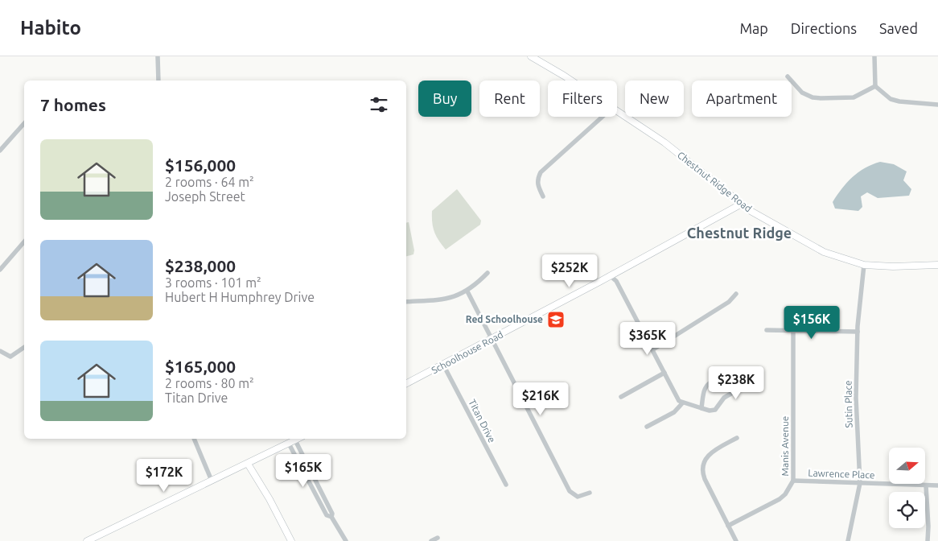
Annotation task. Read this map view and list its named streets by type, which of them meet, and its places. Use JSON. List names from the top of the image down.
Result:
{
  "streets": {
    "street": [
      "Chestnut Ridge Road",
      "Schoolhouse Road",
      "Sutin Place",
      "Titan Drive",
      "Manis Avenue",
      "Lawrence Place"
    ]
  },
  "crossings": [
    ["Chestnut Ridge Road", "Schoolhouse Road"],
    ["Chestnut Ridge Road", "Sutin Place"],
    ["Schoolhouse Road", "Titan Drive"],
    ["Sutin Place", "Lawrence Place"],
    ["Manis Avenue", "Lawrence Place"]
  ],
  "districts": ["Chestnut Ridge"],
  "places": {
    "school or university": ["Red Schoolhouse"]
  },
  "north": "right",
  "page": {
    "header": "Habito",
    "nav": ["Map", "Directions", "Saved"],
    "chip": [
      "Buy",
      "Rent",
      "Filters",
      "New",
      "Apartment"
    ],
    "heading": "7 homes",
    "list": [
      {
        "name": "$156,000",
        "note": "2 rooms · 64 m² · Joseph Street"
      },
      {
        "name": "$238,000",
        "note": "3 rooms · 101 m² · Hubert H Humphrey Drive"
      },
      {
        "name": "$165,000",
        "note": "2 rooms · 80 m² · Titan Drive"
      }
    ],
    "price": [
      "$252K",
      "$156K",
      "$365K",
      "$238K",
      "$216K",
      "$165K",
      "$172K"
    ]
  }
}
